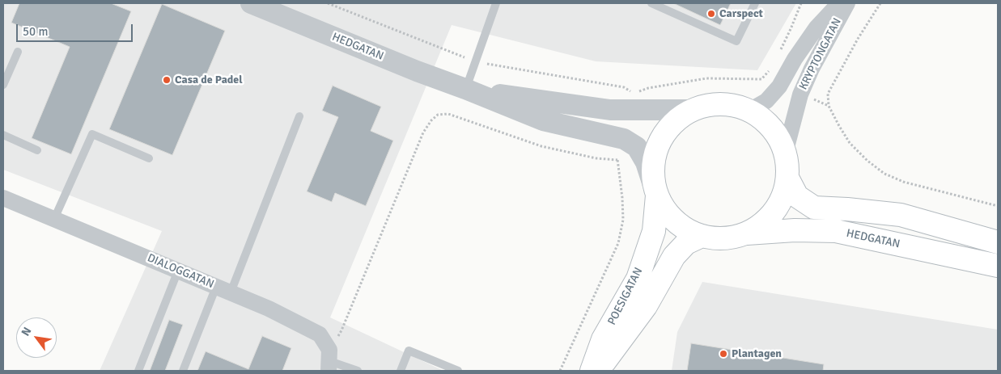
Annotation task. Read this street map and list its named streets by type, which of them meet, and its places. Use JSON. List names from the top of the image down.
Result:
{
  "streets": {
    "main road": ["HEDGATAN", "POESIGATAN"],
    "street": ["KRYPTONGATAN", "DIALOGGATAN"]
  },
  "crossings": [
    ["HEDGATAN", "KRYPTONGATAN"],
    ["HEDGATAN", "POESIGATAN"],
    ["KRYPTONGATAN", "POESIGATAN"]
  ],
  "places": ["Carspect", "Casa de Padel", "Plantagen"],
  "scale_bar": "50 m",
  "north": "top left"
}
